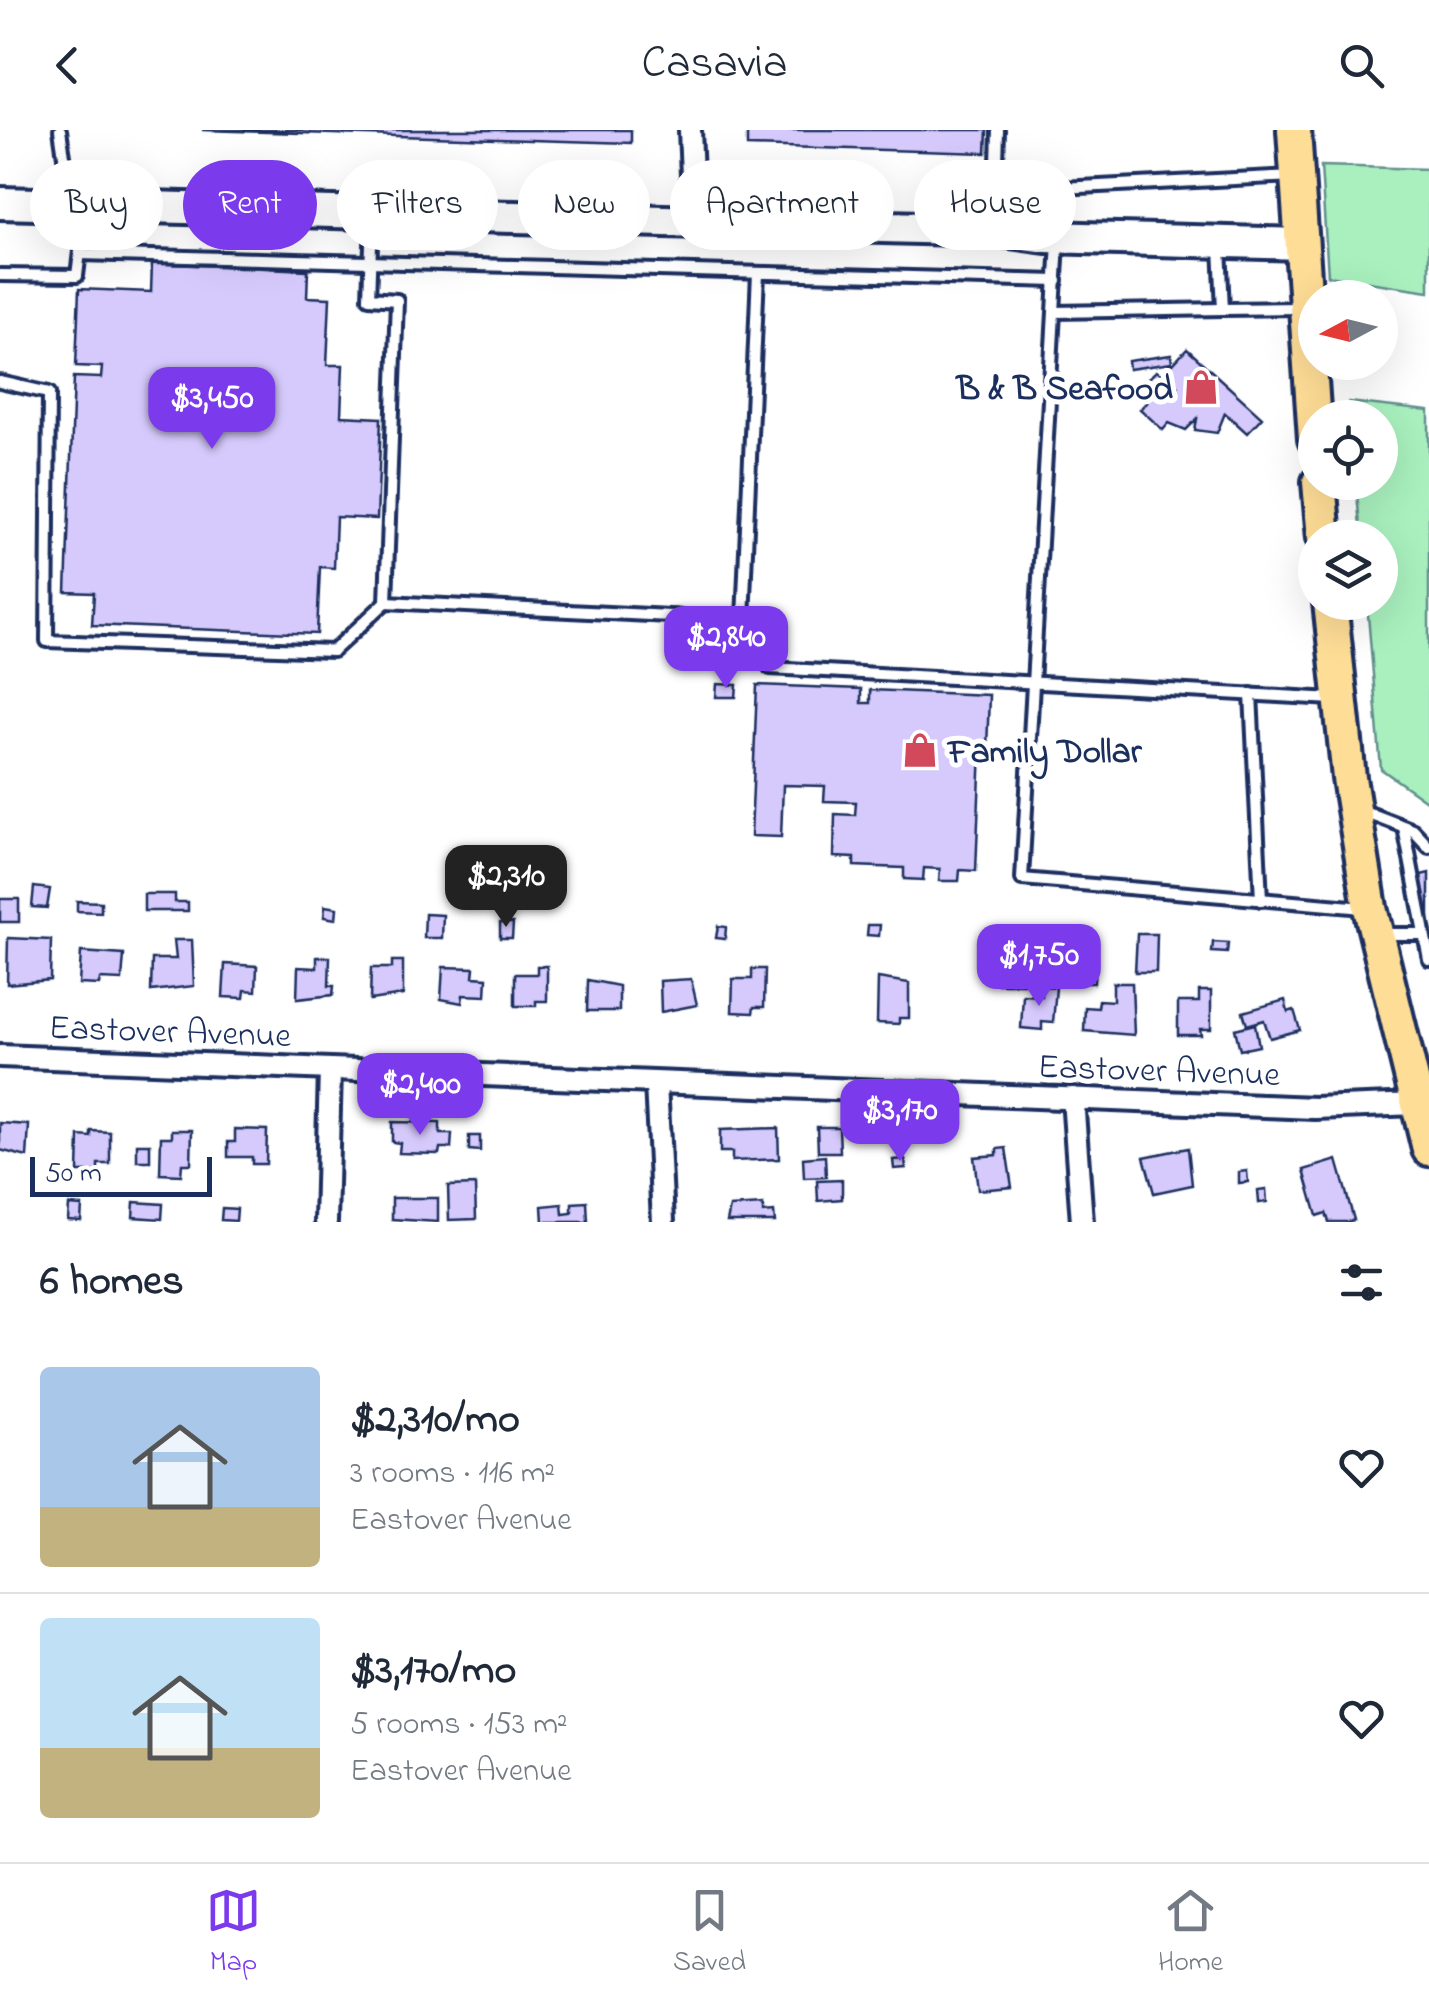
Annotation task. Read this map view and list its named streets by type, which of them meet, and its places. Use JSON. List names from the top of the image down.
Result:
{
  "streets": {
    "street": ["Eastover Avenue"]
  },
  "places": {
    "shop": ["B & B Seafood", "Family Dollar"]
  },
  "scale_bar": "50 m",
  "north": "left",
  "page": {
    "header": "Casavia",
    "chip": [
      "Buy",
      "Rent",
      "Filters",
      "New",
      "Apartment",
      "House"
    ],
    "price": [
      "$3,450",
      "$2,840",
      "$2,310",
      "$1,750",
      "$2,400",
      "$3,170"
    ],
    "scale": "50 m",
    "heading": "6 homes",
    "list": [
      {
        "name": "$2,310/mo",
        "note": "3 rooms · 116 m² · Eastover Avenue"
      },
      {
        "name": "$3,170/mo",
        "note": "5 rooms · 153 m² · Eastover Avenue"
      }
    ],
    "tabs": ["Map", "Saved", "Home"]
  }
}
